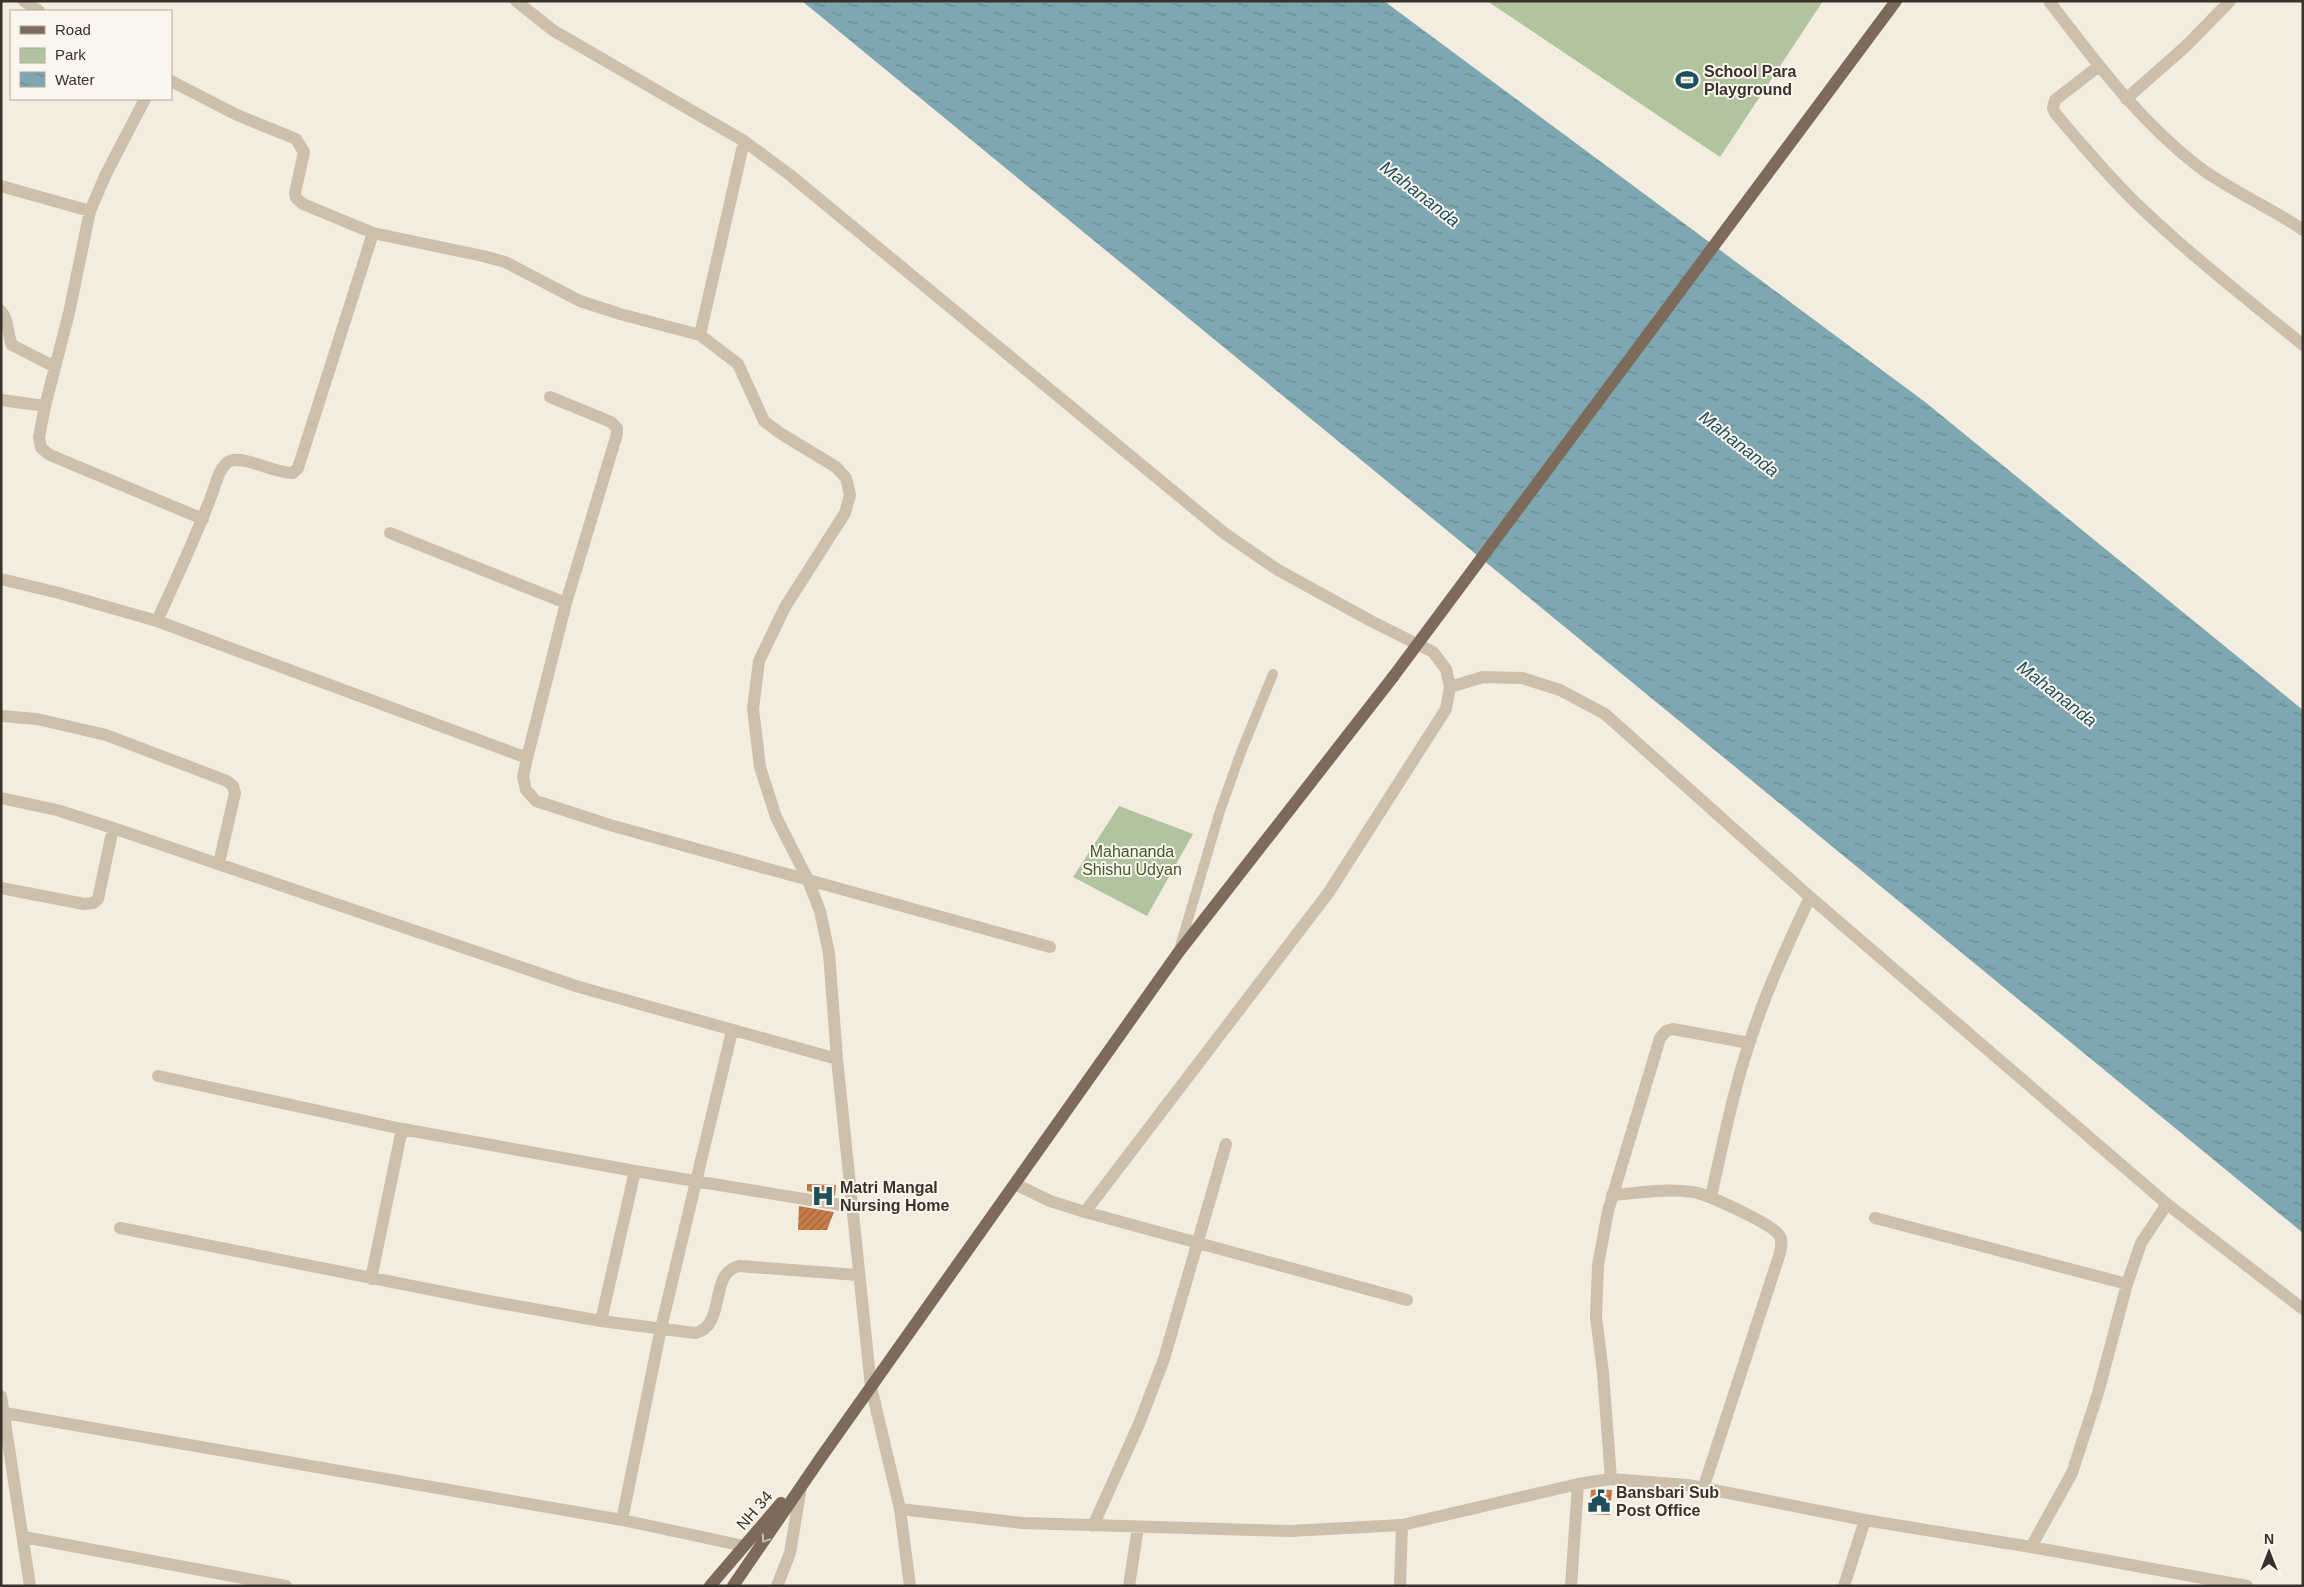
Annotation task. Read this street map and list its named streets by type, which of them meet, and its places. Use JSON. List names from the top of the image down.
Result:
{
  "streets": {
    "main road": ["NH 34"]
  },
  "water": ["Mahananda"],
  "parks": ["Mahananda Shishu Udyan"],
  "places": {
    "sports": ["School Para Playground"],
    "hospital": ["Matri Mangal Nursing Home"],
    "public building": ["Bansbari Sub Post Office"]
  },
  "legend": ["Road", "Park", "Water"],
  "north": "top"
}
